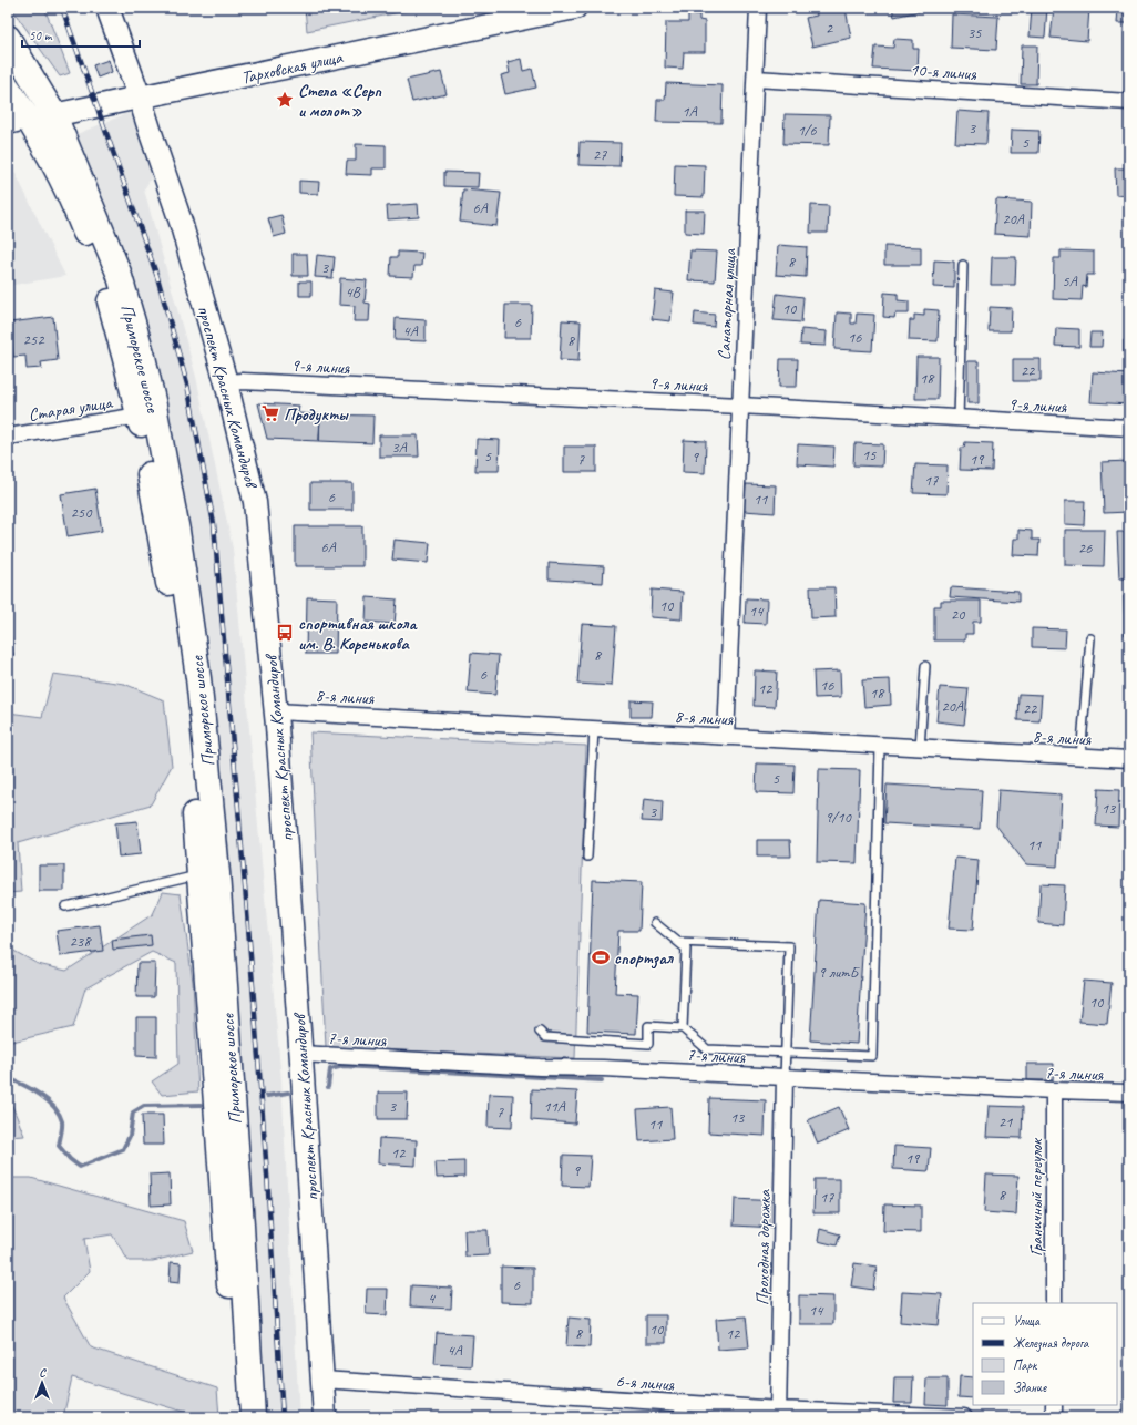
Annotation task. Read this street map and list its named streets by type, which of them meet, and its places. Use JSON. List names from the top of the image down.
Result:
{
  "streets": {
    "highway": ["Приморское шоссе"],
    "street": [
      "Тарховская улица",
      "10-я линия",
      "Санаторная улица",
      "9-я линия",
      "проспект Красных Командиров",
      "Старая улица",
      "8-я линия",
      "7-я линия",
      "Граничный переулок",
      "Проходная дорожка",
      "6-я линия"
    ]
  },
  "crossings": [
    ["Тарховская улица", "Приморское шоссе"],
    ["Тарховская улица", "проспект Красных Командиров"],
    ["10-я линия", "Санаторная улица"],
    ["Санаторная улица", "9-я линия"],
    ["Санаторная улица", "8-я линия"],
    ["Приморское шоссе", "Старая улица"],
    ["9-я линия", "проспект Красных Командиров"],
    ["проспект Красных Командиров", "8-я линия"],
    ["проспект Красных Командиров", "7-я линия"],
    ["проспект Красных Командиров", "6-я линия"],
    ["7-я линия", "Граничный переулок"],
    ["7-я линия", "Проходная дорожка"],
    ["Проходная дорожка", "6-я линия"]
  ],
  "places": {
    "place": ["Стела «Серп и молот»"],
    "supermarket": ["Продукты"],
    "bus stop": ["спортивная школа им. В. Коренькова"],
    "sports": ["спортзал"]
  },
  "house_numbers": [
    "2",
    "35",
    "1А",
    "3",
    "1/6",
    "5",
    "27",
    "6А",
    "20А",
    "8",
    "3",
    "5А",
    "4В",
    "10",
    "6",
    "4А",
    "16",
    "252",
    "8",
    "22",
    "18",
    "3А",
    "15",
    "5",
    "9",
    "7",
    "19",
    "17",
    "6",
    "11",
    "250",
    "6А",
    "26",
    "10",
    "14",
    "20",
    "8",
    "6",
    "16",
    "12",
    "18",
    "20А",
    "22",
    "5",
    "13",
    "3",
    "9/10",
    "11",
    "238",
    "9 литБ",
    "10",
    "3",
    "11А",
    "7",
    "13",
    "21",
    "11",
    "12",
    "19",
    "9",
    "8",
    "17",
    "6",
    "4",
    "14",
    "10",
    "8",
    "12",
    "4А"
  ],
  "legend": [
    "Улица",
    "Железная дорога",
    "Парк",
    "Здание"
  ],
  "scale_bar": "50 m",
  "north": "top"
}
